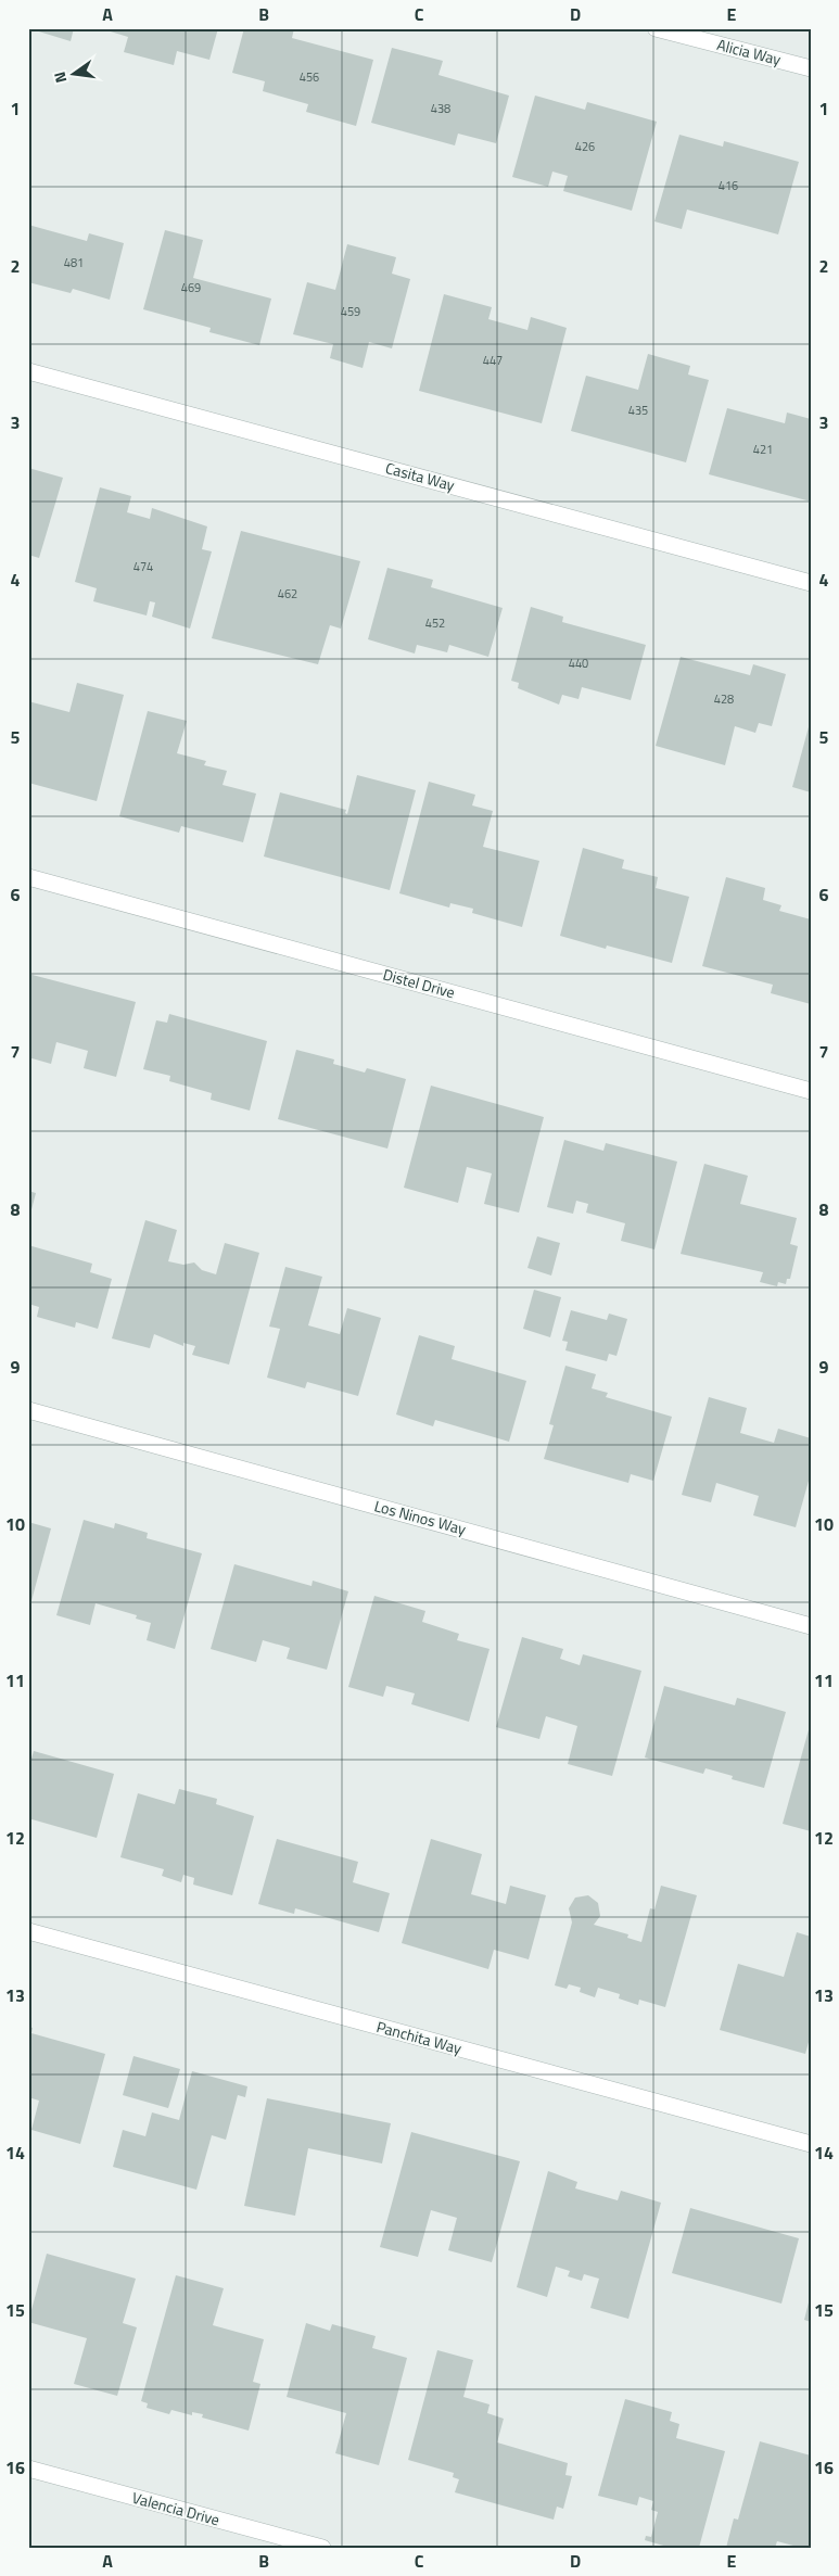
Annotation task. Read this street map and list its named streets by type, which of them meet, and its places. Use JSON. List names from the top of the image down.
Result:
{
  "streets": {
    "street": [
      "Alicia Way",
      "Casita Way",
      "Distel Drive",
      "Los Ninos Way",
      "Panchita Way",
      "Valencia Drive"
    ]
  },
  "house_numbers": [
    "456",
    "438",
    "426",
    "416",
    "481",
    "469",
    "459",
    "447",
    "435",
    "421",
    "474",
    "462",
    "452",
    "440",
    "428"
  ],
  "north": "left",
  "grid": {
    "columns": [
      "A",
      "B",
      "C",
      "D",
      "E"
    ],
    "rows": [
      "1",
      "2",
      "3",
      "4",
      "5",
      "6",
      "7",
      "8",
      "9",
      "10",
      "11",
      "12",
      "13",
      "14",
      "15",
      "16"
    ]
  }
}
